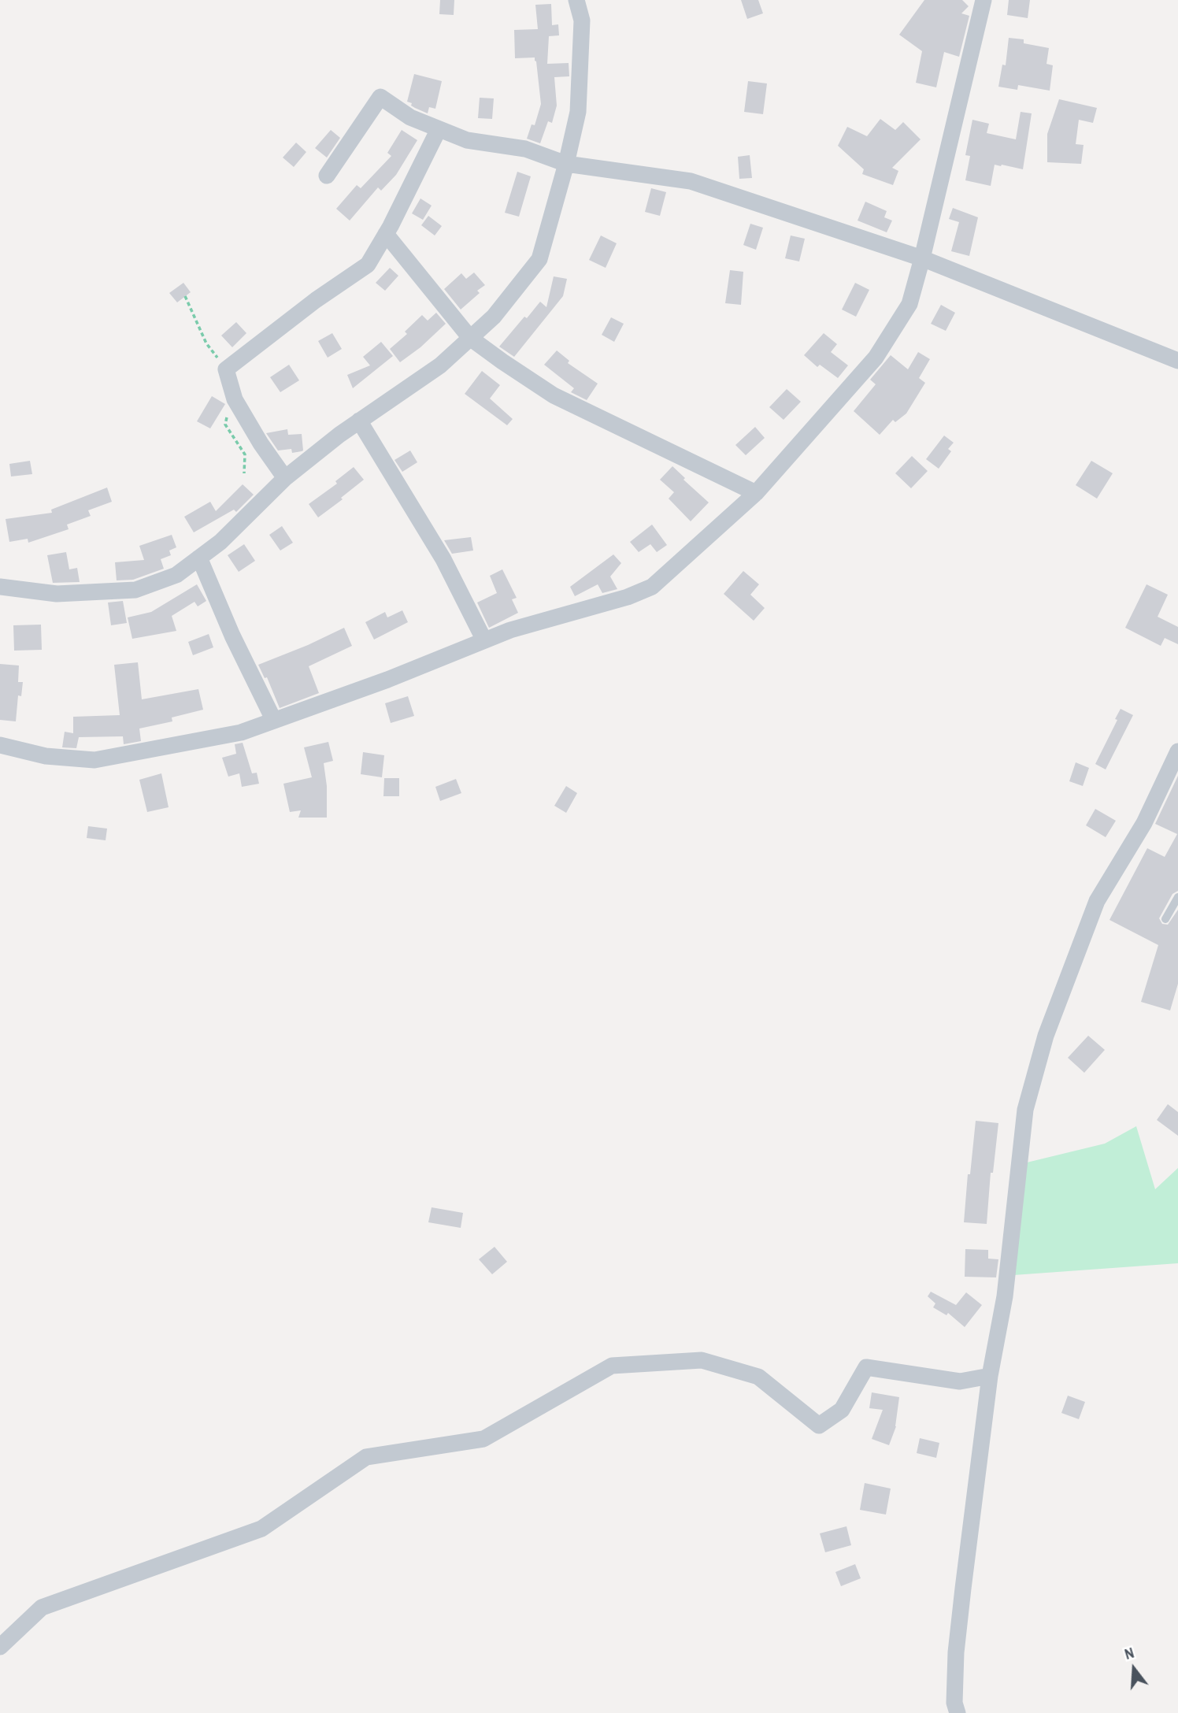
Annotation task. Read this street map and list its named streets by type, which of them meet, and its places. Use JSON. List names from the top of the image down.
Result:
{
  "north": "top"
}
